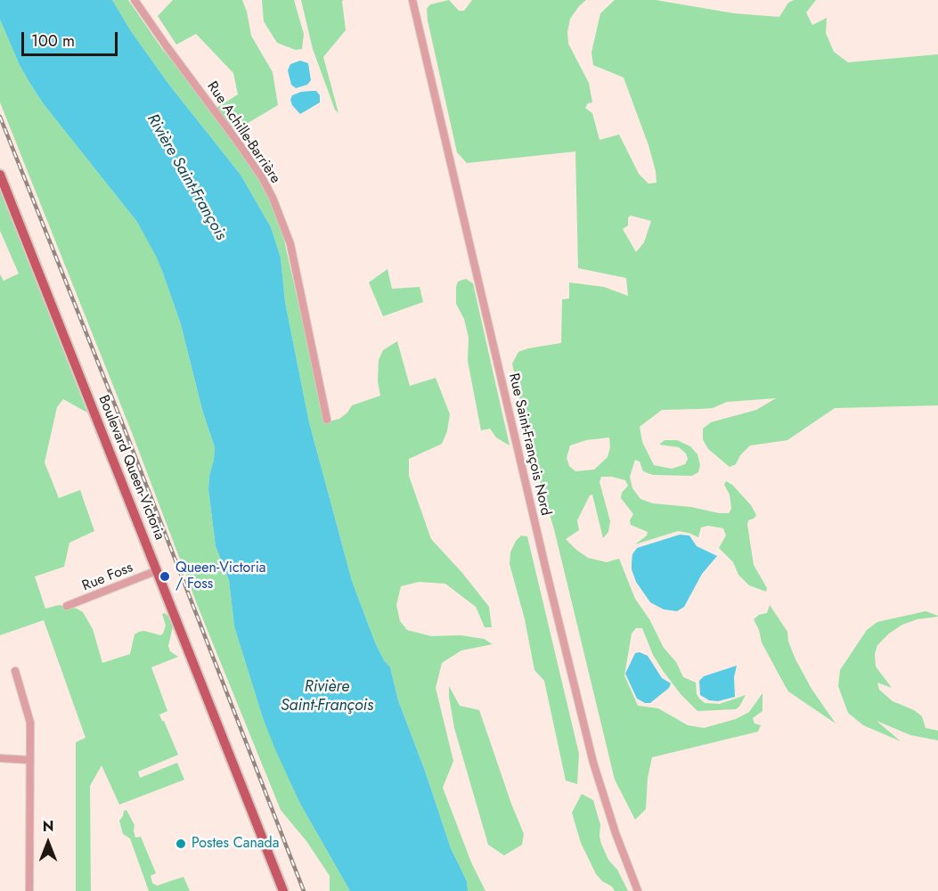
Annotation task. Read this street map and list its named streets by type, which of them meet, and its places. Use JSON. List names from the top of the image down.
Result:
{
  "streets": {
    "main road": ["Boulevard Queen-Victoria"],
    "street": ["Rue Achille-Barrière", "Rue Saint-François Nord", "Rue Foss"]
  },
  "crossings": [
    ["Boulevard Queen-Victoria", "Rue Foss"]
  ],
  "water": ["Rivière Saint-François"],
  "places": ["Queen-Victoria / Foss", "Postes Canada"],
  "scale_bar": "100 m",
  "north": "top"
}
